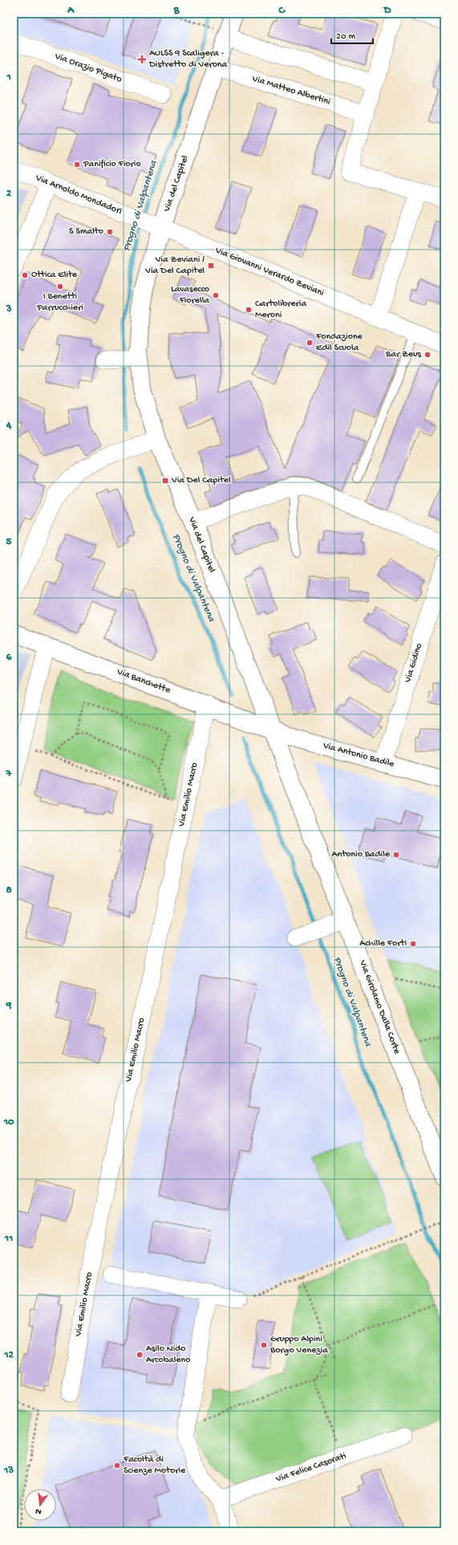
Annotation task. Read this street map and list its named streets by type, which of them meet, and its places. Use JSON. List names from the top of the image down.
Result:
{
  "streets": {
    "street": [
      "Via Orazio Pigato",
      "Via Matteo Albertini",
      "Via del Capitel",
      "Via Arnoldo Mondadori",
      "Via Giovanni Verardo Zeviani",
      "Via Gidino",
      "Via Banchette",
      "Via Antonio Badile",
      "Via Emilio Macro",
      "Via Girolamo Dalla Corte",
      "Via Felice Casorati"
    ]
  },
  "crossings": [
    ["Via Matteo Albertini", "Via del Capitel"],
    ["Via del Capitel", "Via Arnoldo Mondadori"],
    ["Via del Capitel", "Via Giovanni Verardo Zeviani"],
    ["Via del Capitel", "Via Banchette"],
    ["Via del Capitel", "Via Antonio Badile"],
    ["Via del Capitel", "Via Girolamo Dalla Corte"],
    ["Via Arnoldo Mondadori", "Via Giovanni Verardo Zeviani"],
    ["Via Gidino", "Via Antonio Badile"],
    ["Via Banchette", "Via Antonio Badile"],
    ["Via Banchette", "Via Emilio Macro"],
    ["Via Banchette", "Via Girolamo Dalla Corte"],
    ["Via Antonio Badile", "Via Girolamo Dalla Corte"]
  ],
  "water": ["Progno di Valpantena"],
  "places": {
    "health": ["AULSS 9 Scaligera - Distretto di Verona"],
    "other": [
      "Panificio Fiorio",
      "S Smalto",
      "Ottica Elite",
      "I Benetti Parrucchieri",
      "Lavasecco Fiorella",
      "Cartolibreria Meroni",
      "Fondazione Edil Scuola",
      "Bar Zeus",
      "Antonio Badile",
      "Achille Forti",
      "Gruppo Alpini Borgo Venezia",
      "Asilo Nido Arcobaleno",
      "Facoltà di Scienze Motorie"
    ],
    "transit": ["Via Zeviani / Via Del Capitel", "Via Del Capitel"]
  },
  "scale_bar": "20 m",
  "north": "bottom",
  "grid": {
    "columns": [
      "A",
      "B",
      "C",
      "D"
    ],
    "rows": [
      "1",
      "2",
      "3",
      "4",
      "5",
      "6",
      "7",
      "8",
      "9",
      "10",
      "11",
      "12",
      "13"
    ]
  }
}
